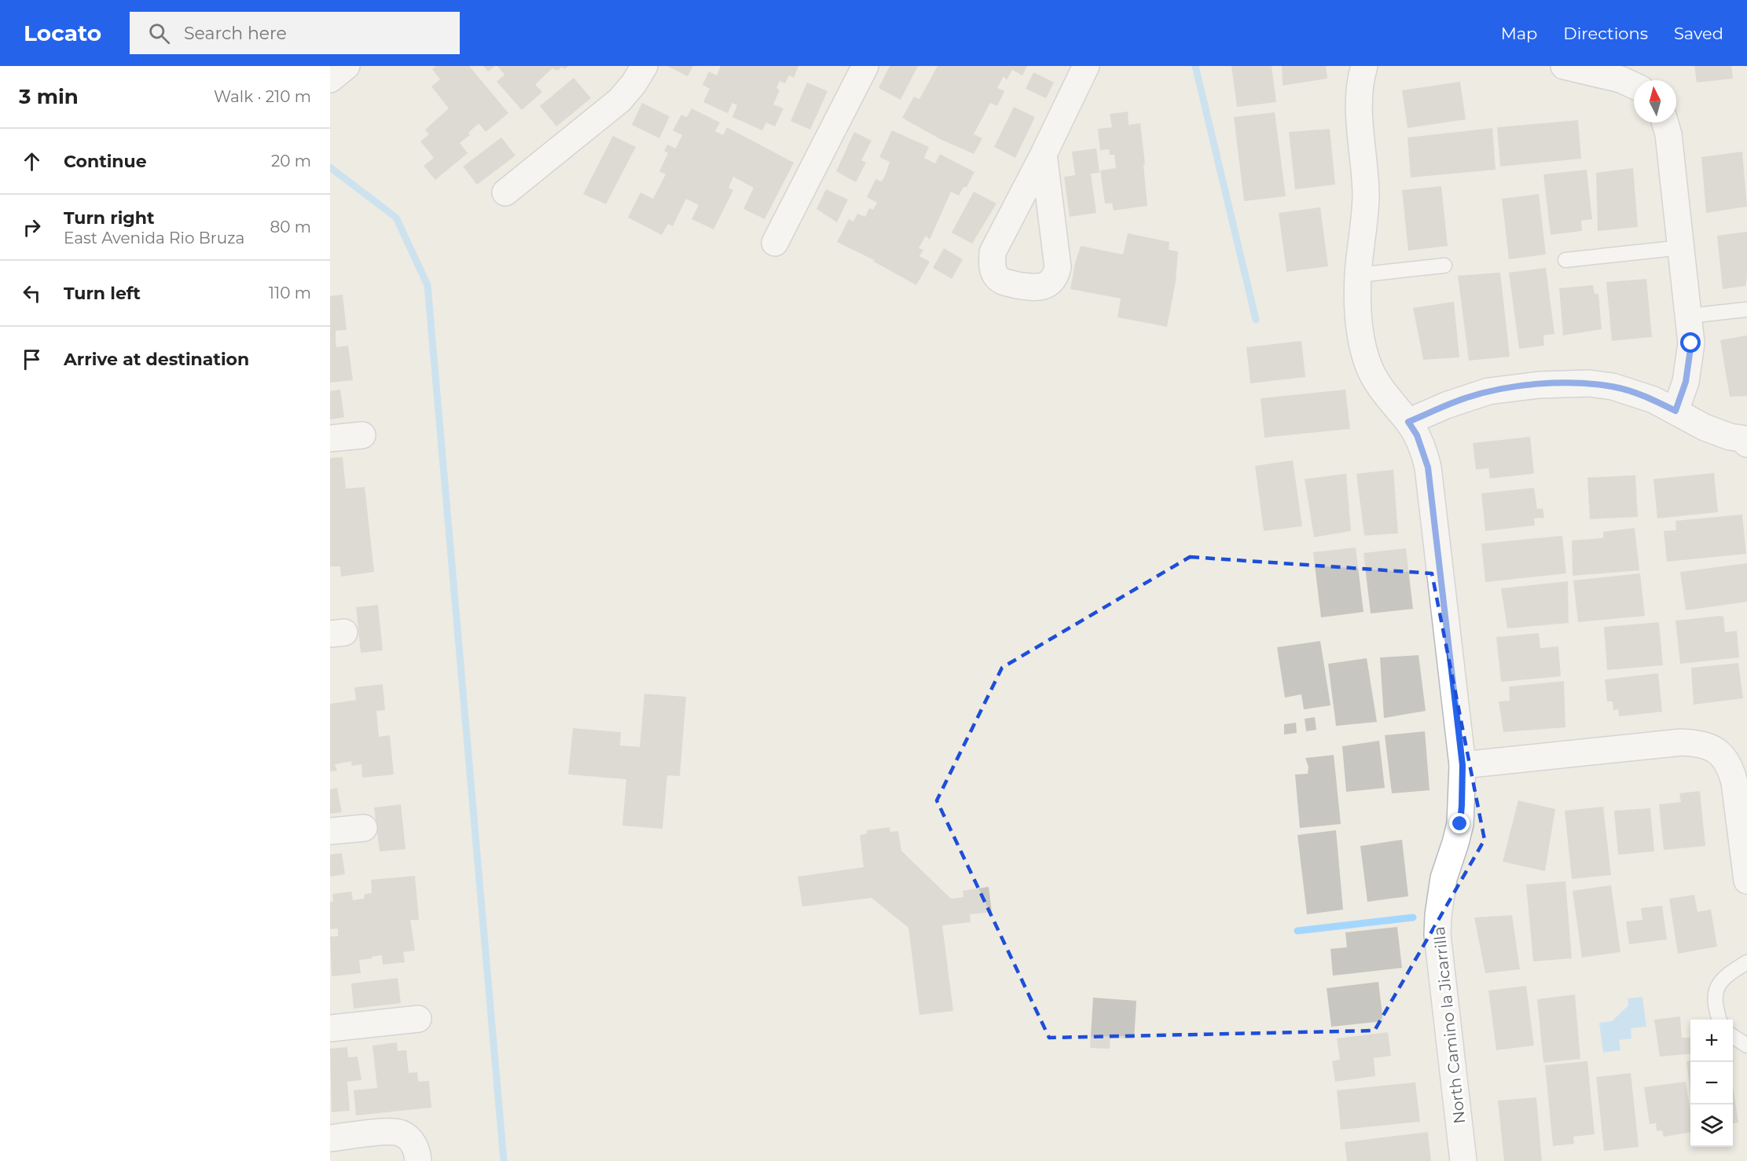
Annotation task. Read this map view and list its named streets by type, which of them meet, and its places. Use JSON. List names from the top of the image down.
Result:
{
  "streets": {
    "street": ["North Camino la Jicarrilla"]
  },
  "north": "top",
  "page": {
    "header": "Locato",
    "search": "Search here",
    "nav": ["Map", "Directions", "Saved"],
    "heading": ["3 min", "Walk · 210 m"],
    "list": [
      ["Continue", "20 m"],
      ["Turn right", "East Avenida Rio Bruza", "80 m"],
      ["Turn left", "110 m"],
      "Arrive at destination"
    ],
    "map_buttons": ["+", "−"]
  }
}
